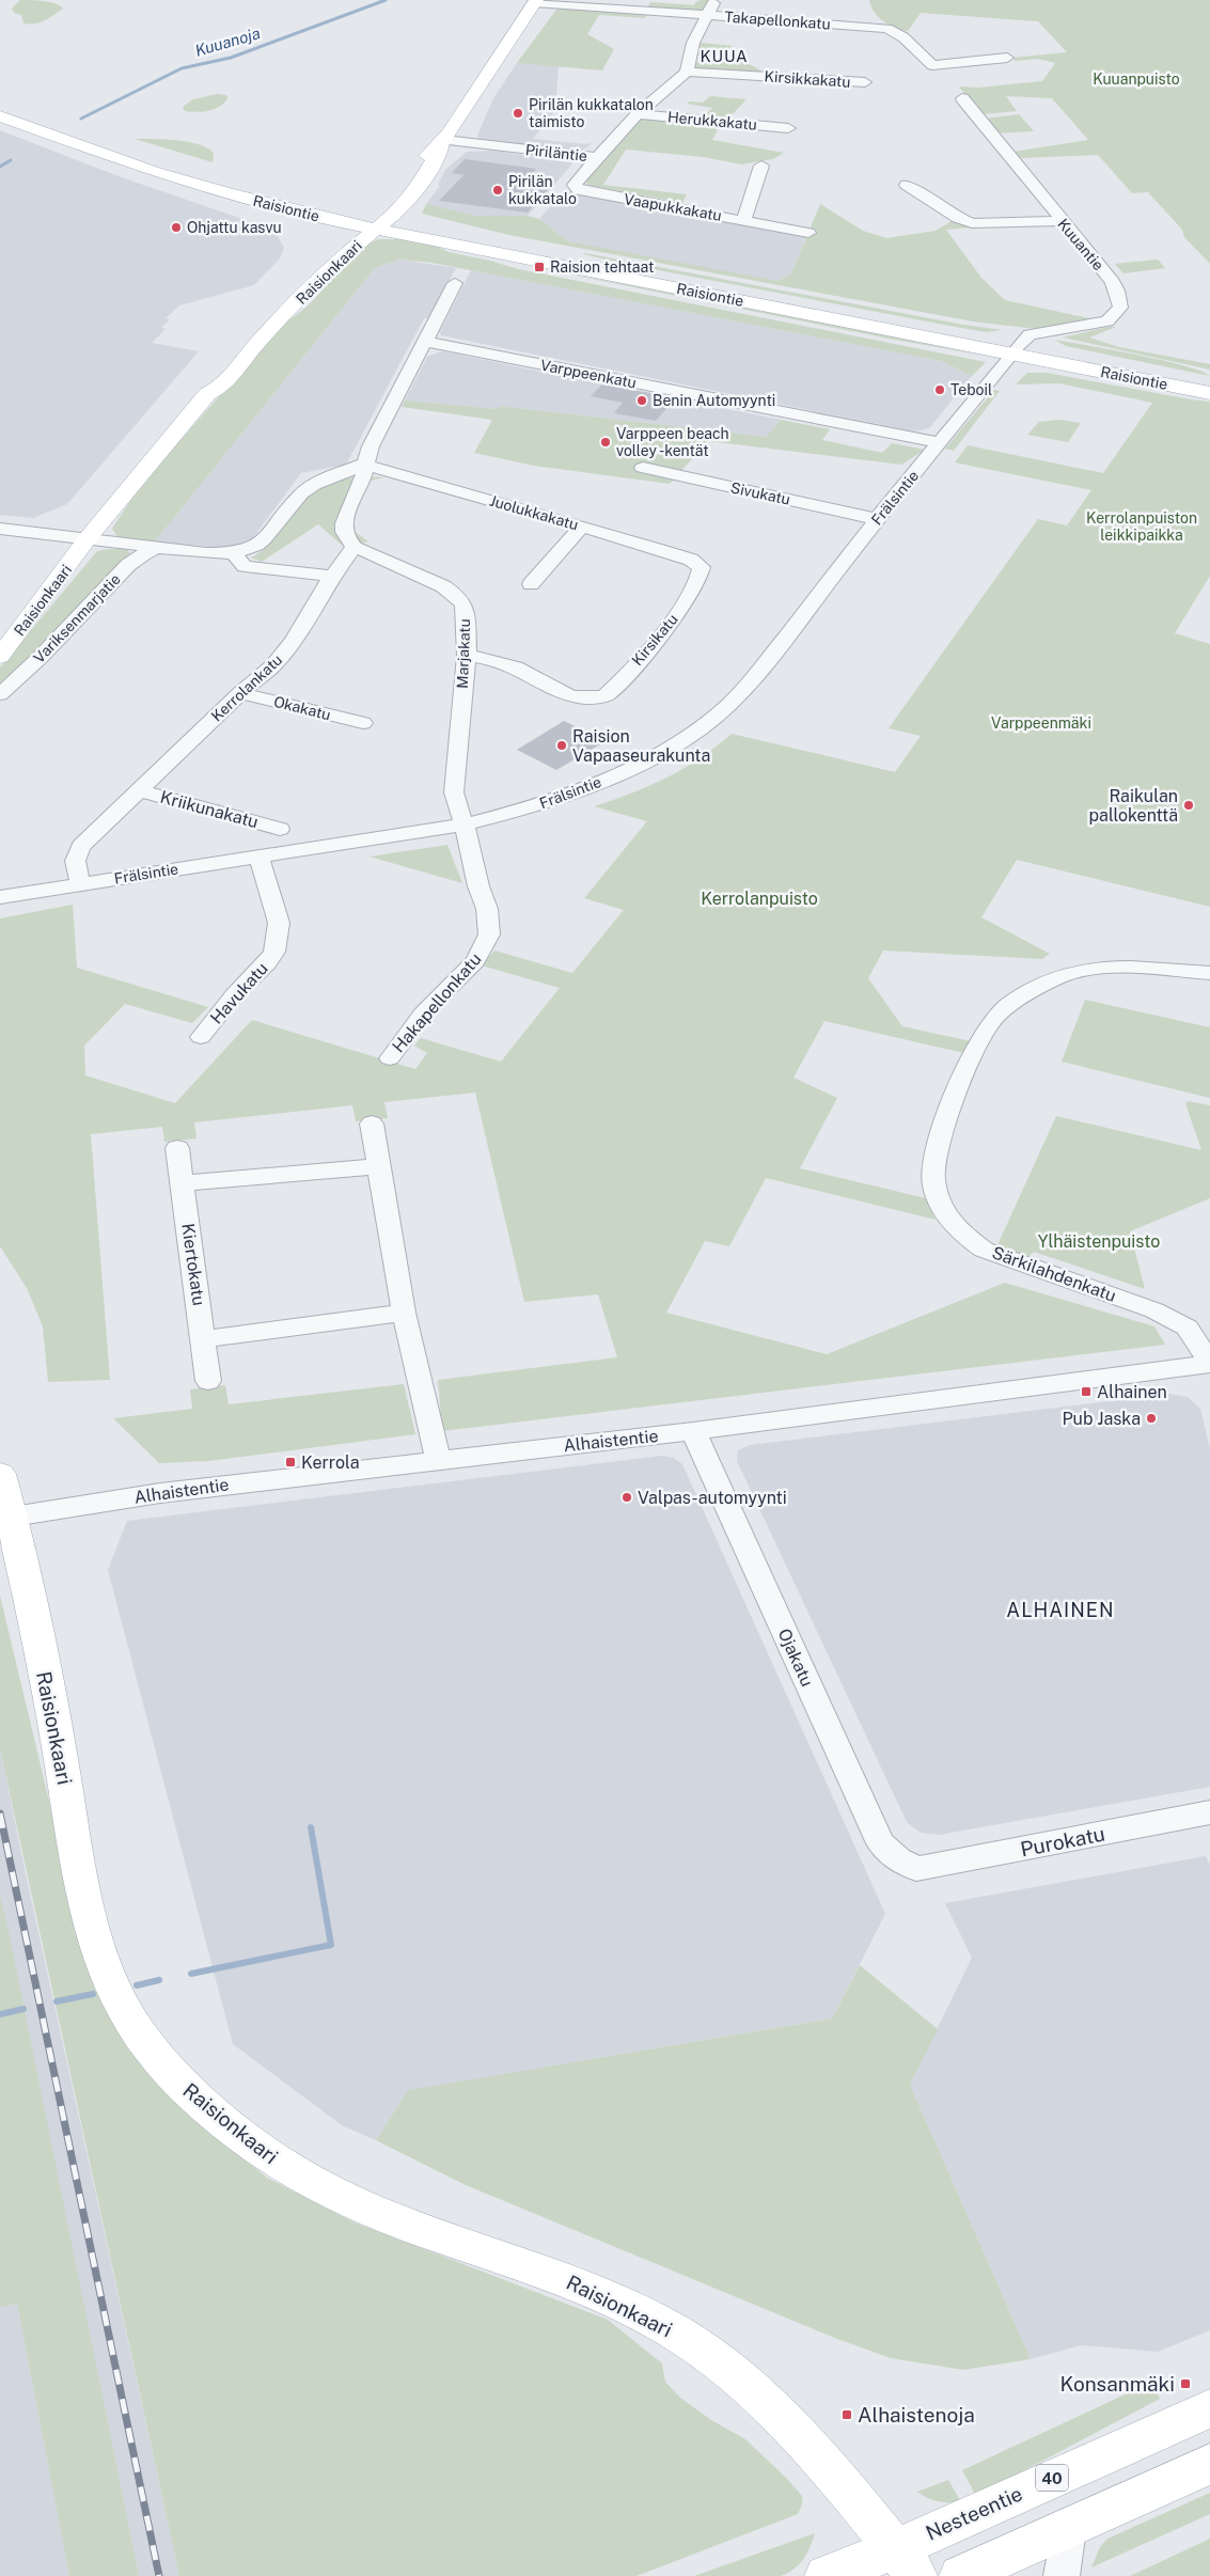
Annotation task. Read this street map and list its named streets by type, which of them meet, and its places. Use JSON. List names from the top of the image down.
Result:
{
  "streets": {
    "main road": [
      "Raisiontie",
      "Raisionkaari",
      "40",
      "Nesteentie"
    ],
    "street": [
      "Takapellonkatu",
      "Kirsikkakatu",
      "Herukkakatu",
      "Piriläntie",
      "Vaapukkakatu",
      "Kuuantie",
      "Varppeenkatu",
      "Sivukatu",
      "Frälsintie",
      "Juolukkakatu",
      "Variksenmarjatie",
      "Kirsikatu",
      "Marjakatu",
      "Kerrolankatu",
      "Okakatu",
      "Kriikunakatu",
      "Havukatu",
      "Hakapellonkatu",
      "Kiertokatu",
      "Särkilahdenkatu",
      "Alhaistentie",
      "Ojakatu",
      "Purokatu"
    ]
  },
  "crossings": [
    ["Takapellonkatu", "Raisionkaari"],
    ["Kirsikkakatu", "Piriläntie"],
    ["Herukkakatu", "Piriläntie"],
    ["Piriläntie", "Vaapukkakatu"],
    ["Piriläntie", "Raisionkaari"],
    ["Raisiontie", "Kuuantie"],
    ["Raisiontie", "Raisionkaari"],
    ["Raisiontie", "Frälsintie"],
    ["Kuuantie", "Frälsintie"],
    ["Raisionkaari", "Alhaistentie"],
    ["Raisionkaari", "Nesteentie"],
    ["Varppeenkatu", "Frälsintie"],
    ["Sivukatu", "Frälsintie"],
    ["Frälsintie", "Marjakatu"],
    ["Frälsintie", "Kerrolankatu"],
    ["Frälsintie", "Havukatu"],
    ["Frälsintie", "Hakapellonkatu"],
    ["Juolukkakatu", "Kirsikatu"],
    ["Kirsikatu", "Marjakatu"],
    ["Marjakatu", "Kerrolankatu"],
    ["Marjakatu", "Hakapellonkatu"],
    ["Kerrolankatu", "Okakatu"],
    ["Kerrolankatu", "Kriikunakatu"],
    ["Alhaistentie", "Ojakatu"],
    ["Ojakatu", "Purokatu"]
  ],
  "districts": ["KUUA", "ALHAINEN"],
  "water": ["Kuuanoja"],
  "parks": [
    "Kuuanpuisto",
    "Kerrolanpuiston leikkipaikka",
    "Varppeenmäki",
    "Kerrolanpuisto",
    "Ylhäistenpuisto"
  ],
  "places": {
    "other": [
      "Pirilän kukkatalon taimisto",
      "Pirilän kukkatalo",
      "Ohjattu kasvu",
      "Teboil",
      "Benin Automyynti",
      "Varppeen beach volley -kentät",
      "Raision Vapaaseurakunta",
      "Raikulan pallokenttä",
      "Pub Jaska",
      "Valpas-automyynti"
    ],
    "transit": [
      "Raision tehtaat",
      "Alhainen",
      "Kerrola",
      "Konsanmäki",
      "Alhaistenoja"
    ]
  }
}
